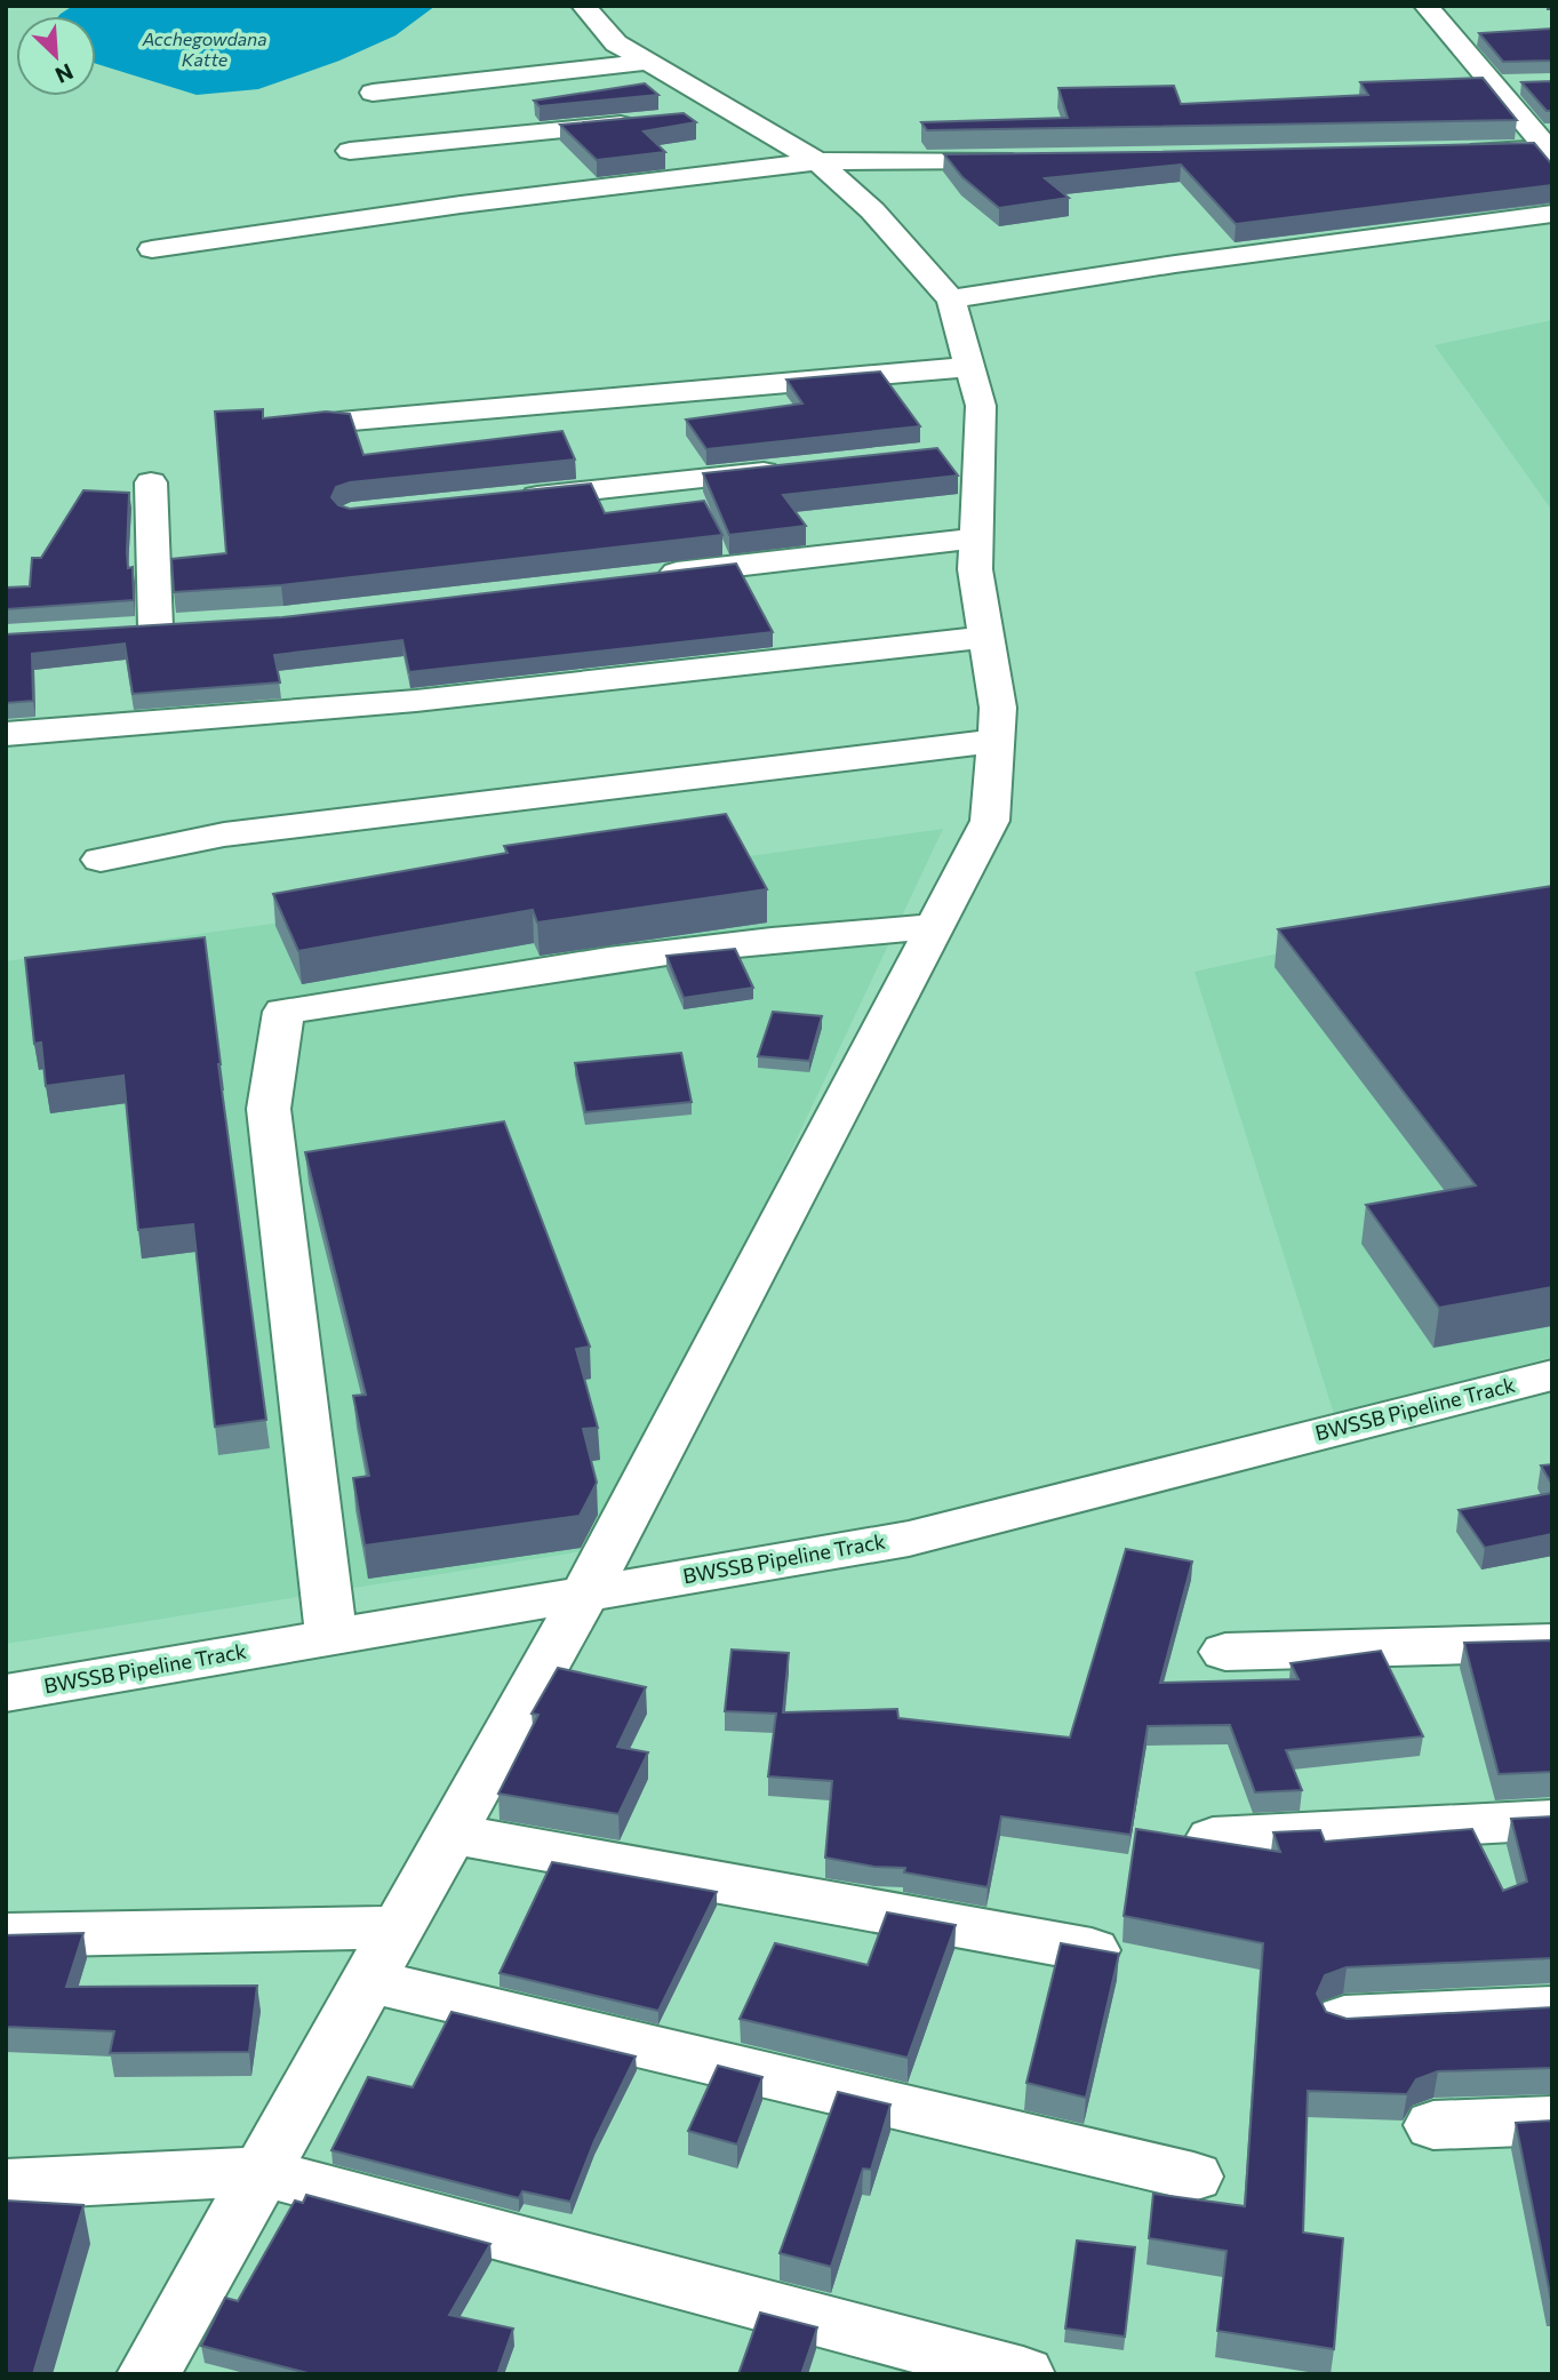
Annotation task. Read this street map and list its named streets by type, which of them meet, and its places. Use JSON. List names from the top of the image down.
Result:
{
  "streets": {
    "street": ["BWSSB Pipeline Track"]
  },
  "water": ["Acchegowdana Katte"],
  "north": "bottom right"
}
